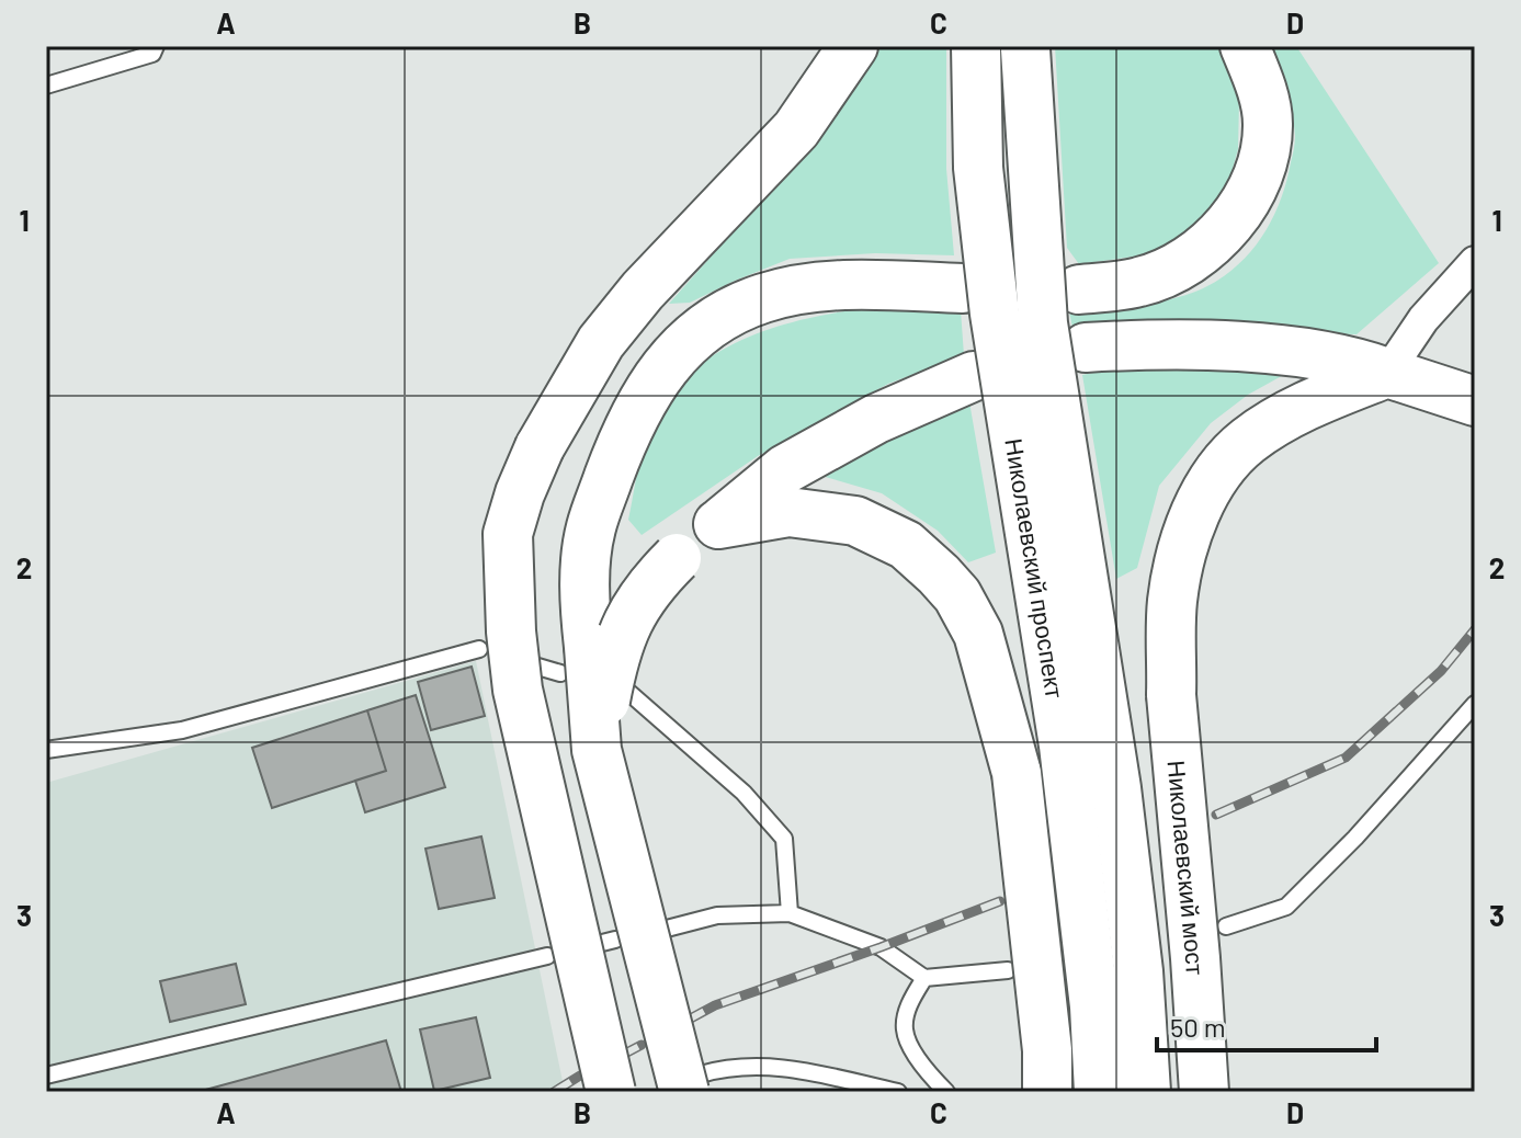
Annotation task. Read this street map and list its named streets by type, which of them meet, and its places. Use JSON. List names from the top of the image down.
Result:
{
  "streets": {
    "main road": ["Николаевский проспект", "Николаевский мост"]
  },
  "scale_bar": "50 m",
  "grid": {
    "columns": [
      "A",
      "B",
      "C",
      "D"
    ],
    "rows": ["1", "2", "3"]
  }
}
